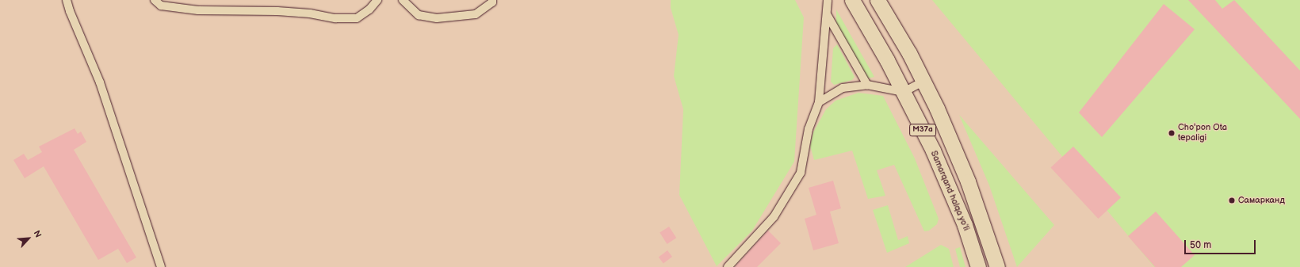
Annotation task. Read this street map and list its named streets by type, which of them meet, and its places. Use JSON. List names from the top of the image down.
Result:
{
  "streets": {
    "highway": ["M37a", "Samarqand halqa yoʻli"]
  },
  "places": ["Cho'pon Ota tepaligi", "Самарканд"],
  "scale_bar": "50 m",
  "north": "top right"
}
